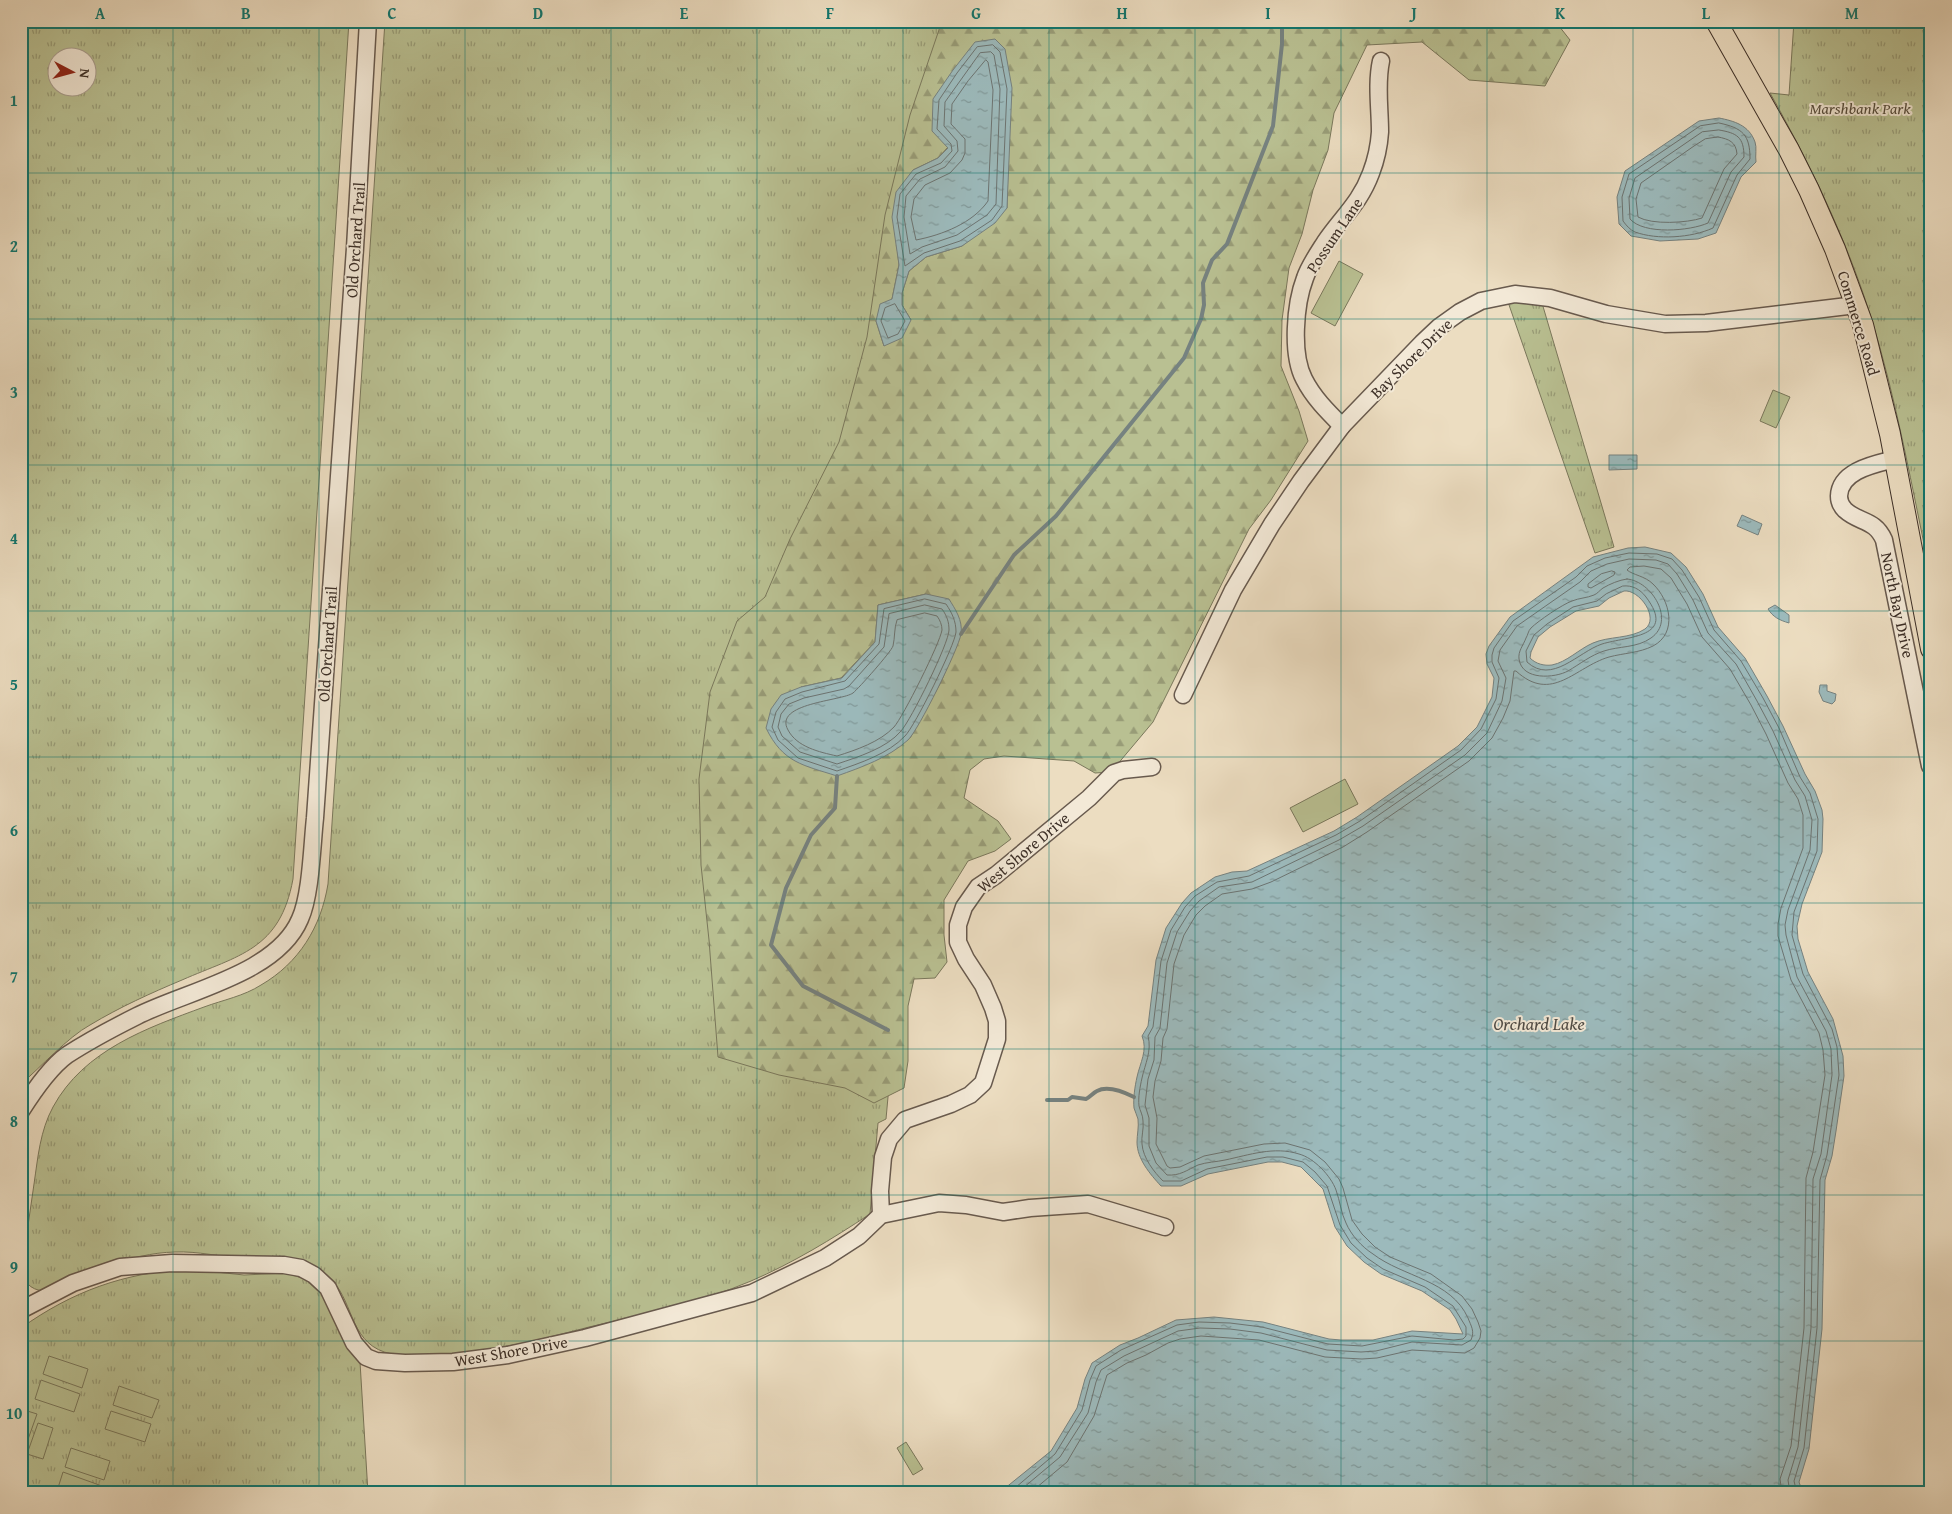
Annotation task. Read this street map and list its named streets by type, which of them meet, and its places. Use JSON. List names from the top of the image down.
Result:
{
  "streets": {
    "main road": ["Commerce Road"],
    "street": [
      "Possum Lane",
      "Old Orchard Trail",
      "Bay Shore Drive",
      "North Bay Drive",
      "West Shore Drive"
    ]
  },
  "crossings": [
    ["Possum Lane", "Bay Shore Drive"],
    ["Commerce Road", "Bay Shore Drive"],
    ["Commerce Road", "North Bay Drive"]
  ],
  "water": ["Orchard Lake"],
  "parks": ["Marshbank Park"],
  "north": "right",
  "grid": {
    "columns": [
      "A",
      "B",
      "C",
      "D",
      "E",
      "F",
      "G",
      "H",
      "I",
      "J",
      "K",
      "L",
      "M"
    ],
    "rows": [
      "1",
      "2",
      "3",
      "4",
      "5",
      "6",
      "7",
      "8",
      "9",
      "10"
    ]
  }
}
